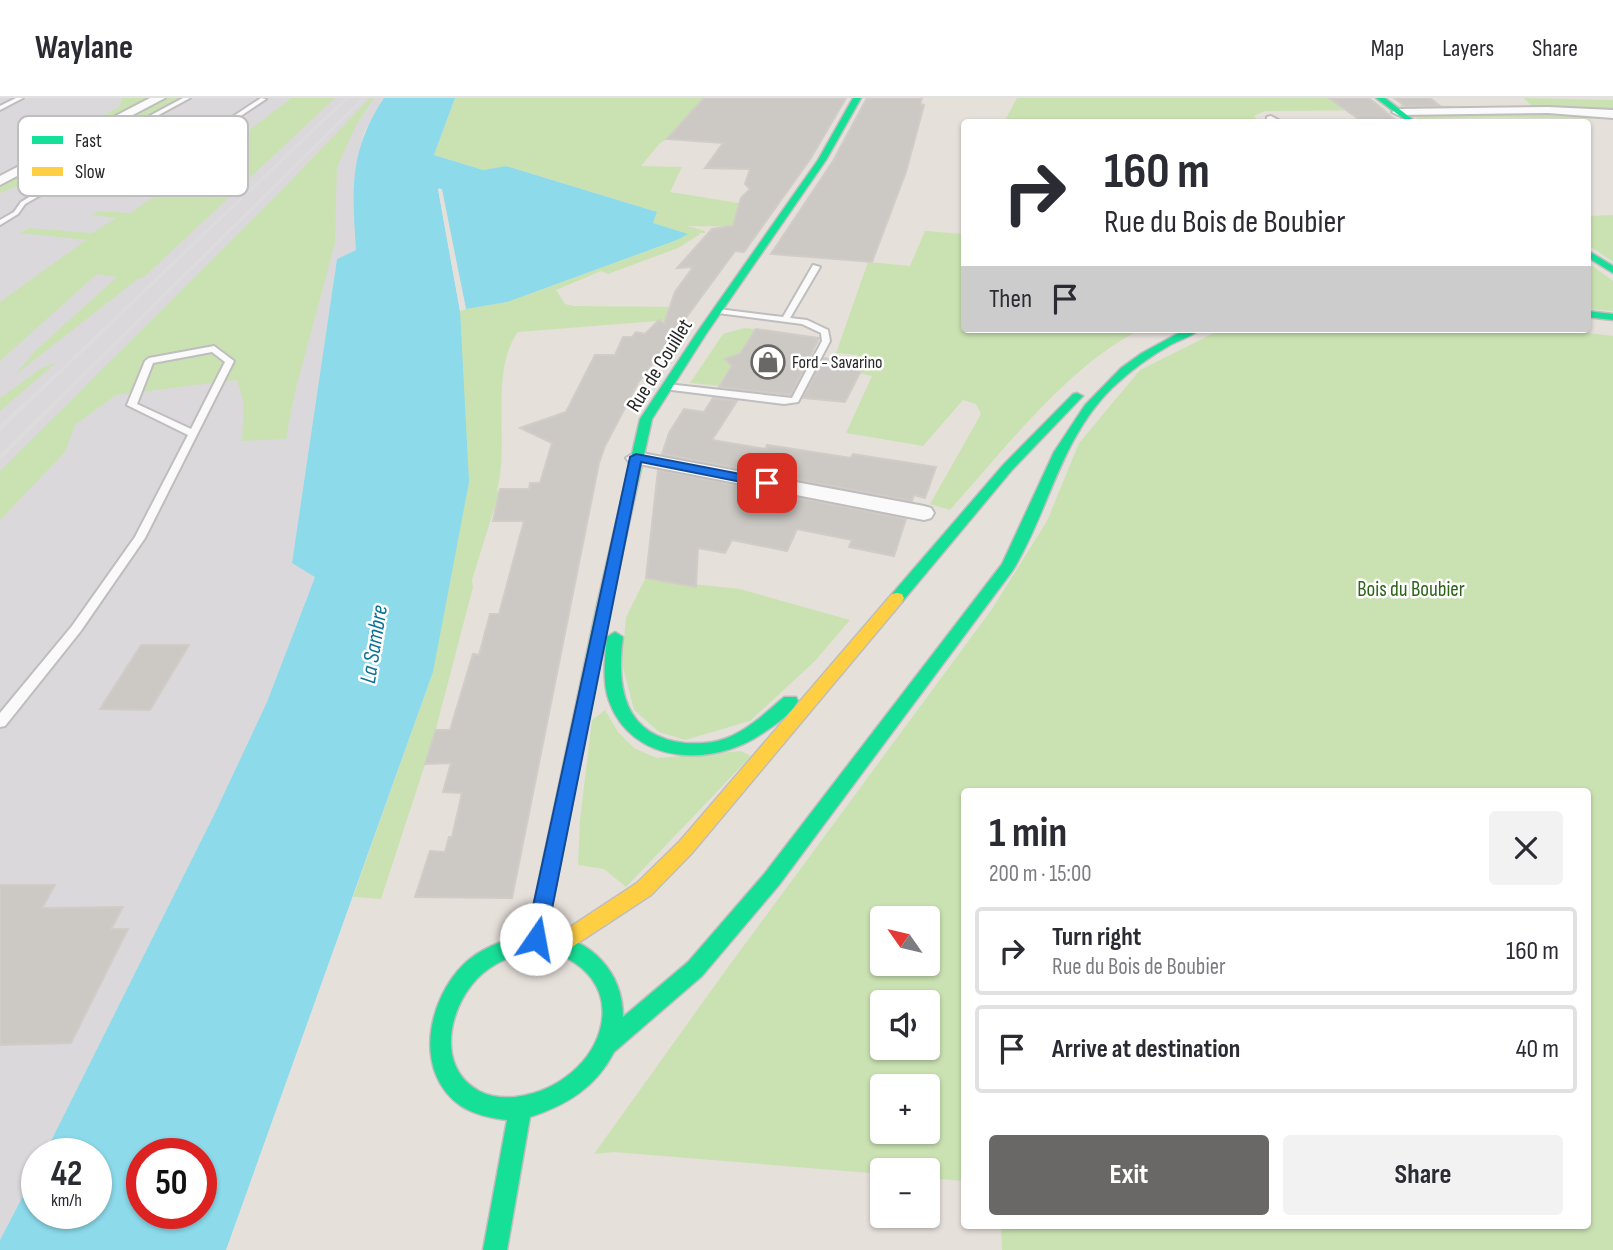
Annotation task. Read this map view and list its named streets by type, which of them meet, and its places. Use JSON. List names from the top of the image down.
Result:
{
  "streets": {
    "main road": ["Rue de Couillet"]
  },
  "water": ["La Sambre"],
  "parks": ["Bois du Boubier"],
  "places": {
    "shop": ["Ford - Savarino"]
  },
  "legend": ["Fast", "Slow"],
  "north": "top left",
  "page": {
    "header": "Waylane",
    "nav": ["Map", "Layers", "Share"],
    "turn": ["160 m", "Rue du Bois de Boubier"],
    "then": "Then",
    "heading": ["1 min", "200 m · 15:00"],
    "map_buttons": ["+", "−"],
    "list": [
      {
        "name": "Turn right",
        "note": "Rue du Bois de Boubier",
        "value": "160 m"
      },
      {
        "name": "Arrive at destination",
        "value": "40 m"
      }
    ],
    "buttons": ["Exit", "Share"],
    "speed": "42 km/h",
    "limit": "50"
  }
}
